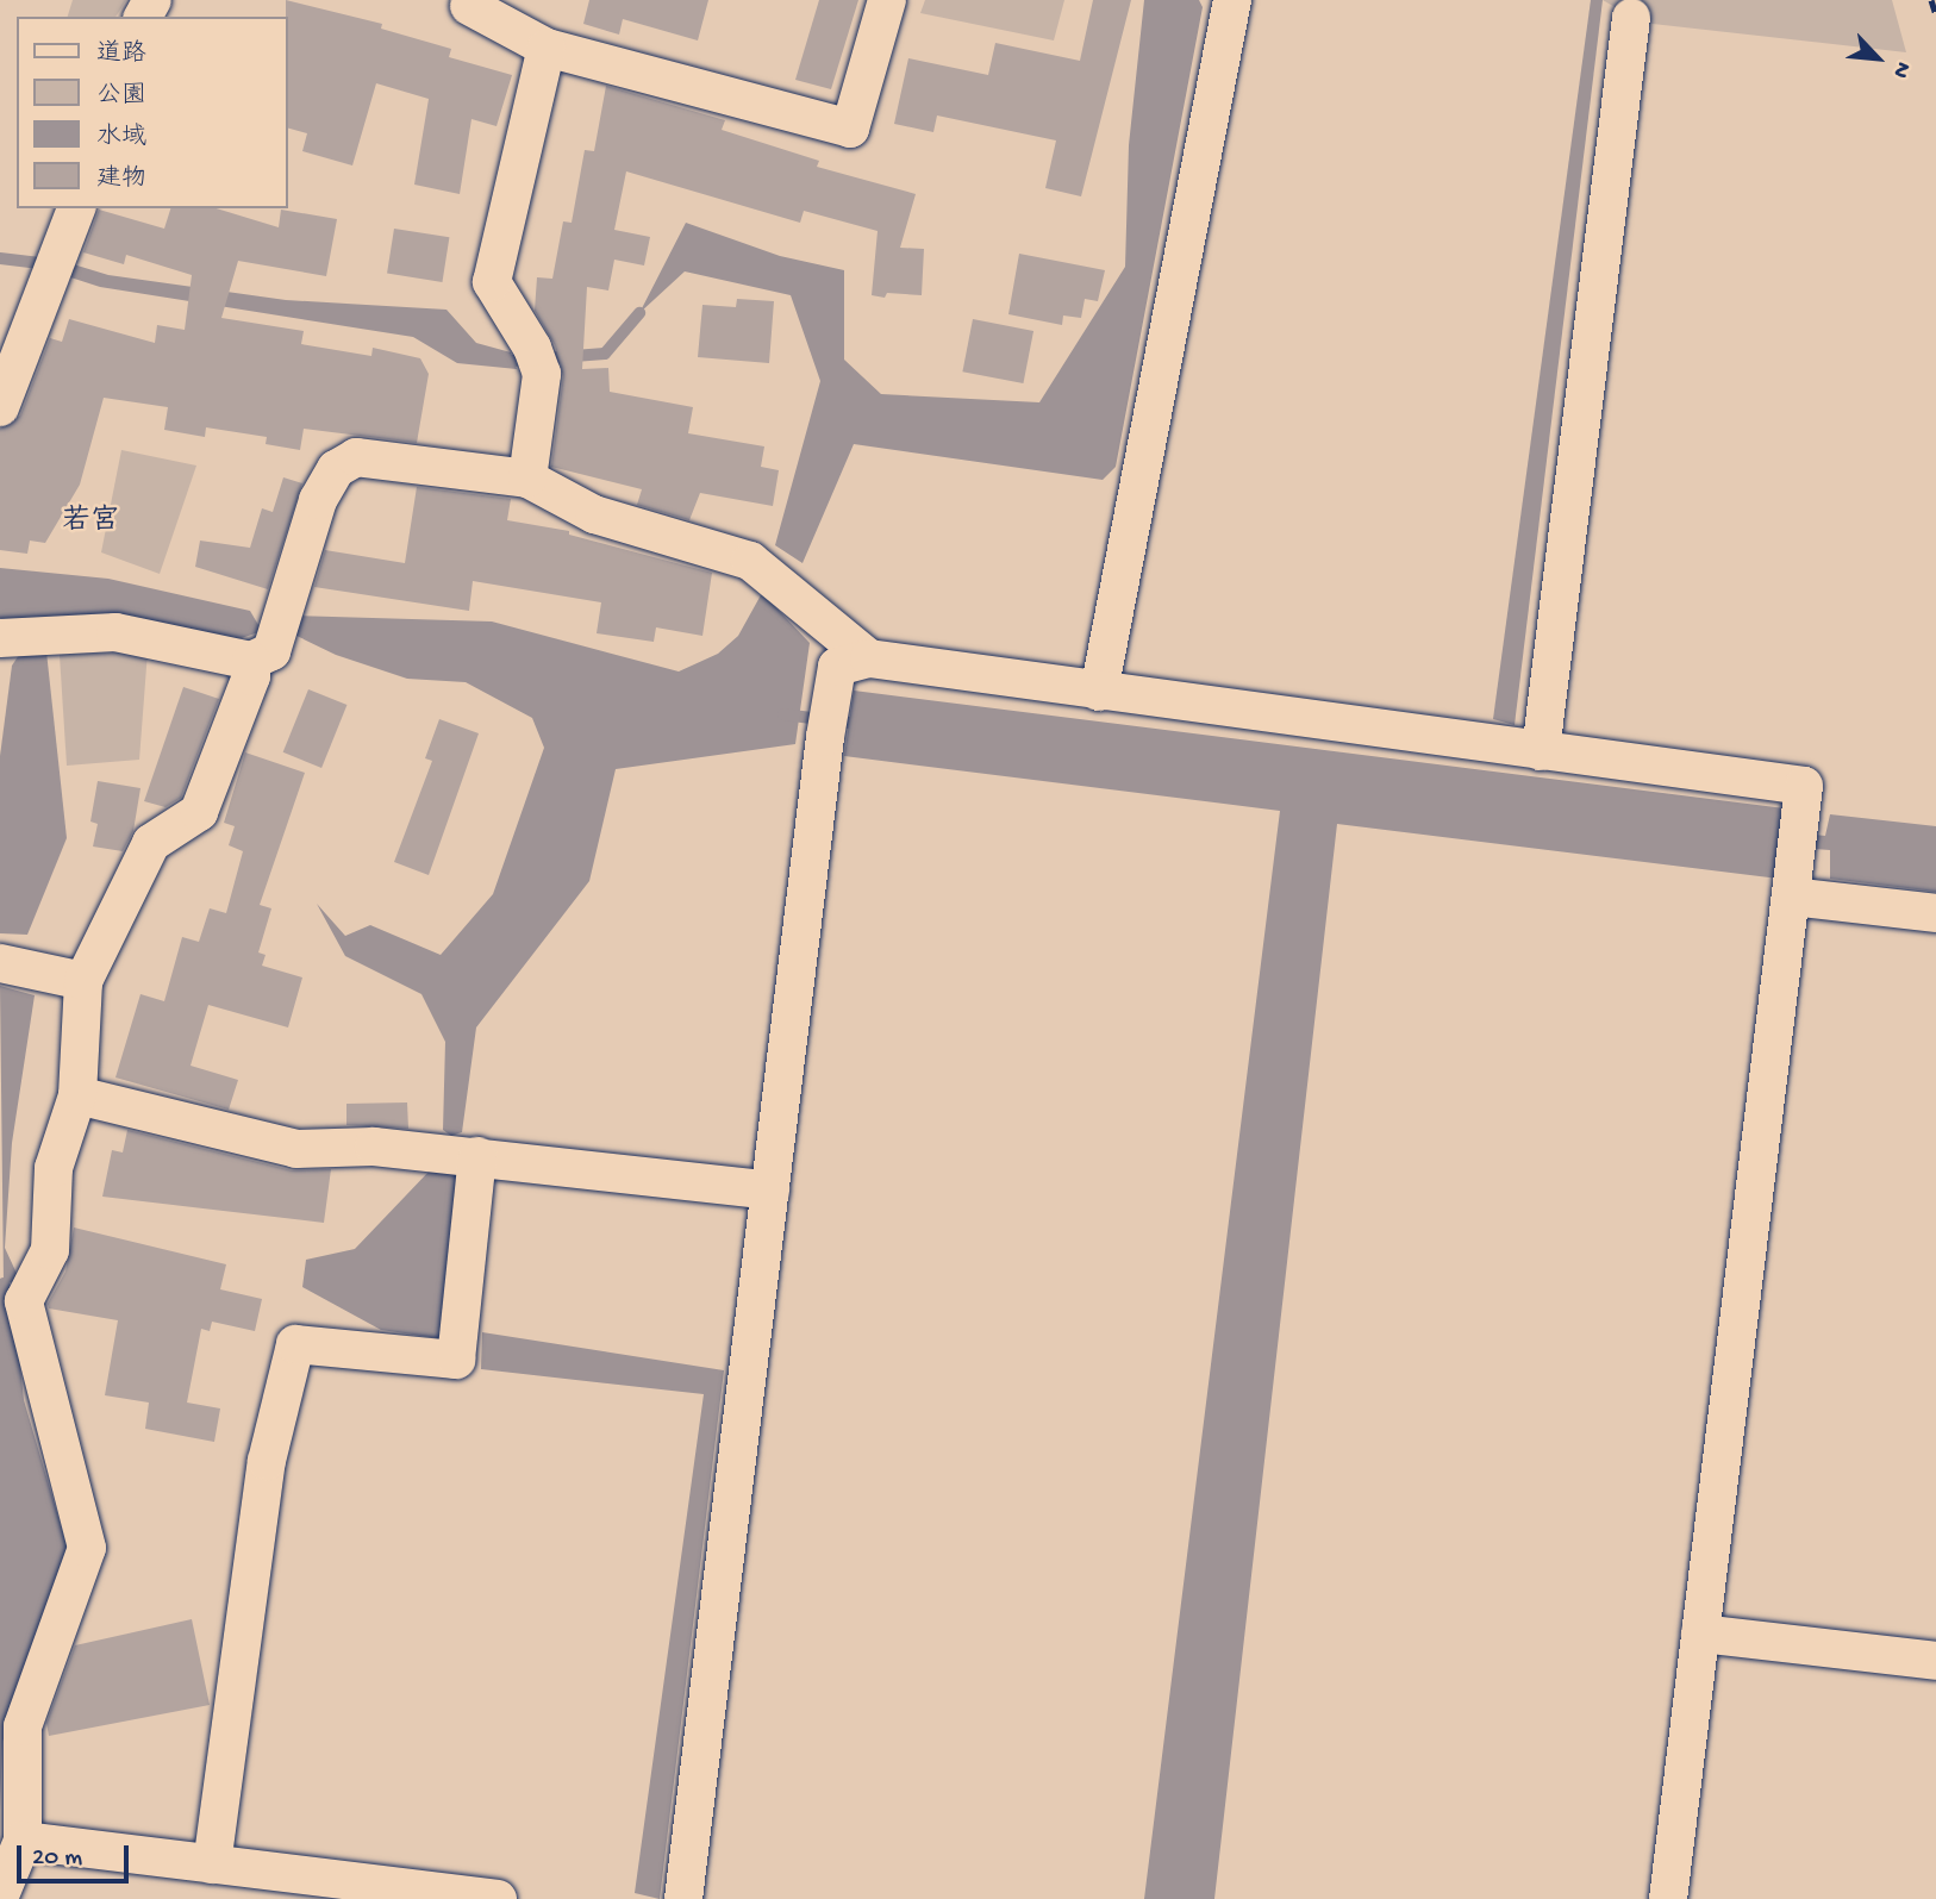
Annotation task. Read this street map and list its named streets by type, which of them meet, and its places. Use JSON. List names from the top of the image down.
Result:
{
  "districts": ["若宮"],
  "legend": [
    "道路",
    "公園",
    "水域",
    "建物"
  ],
  "scale_bar": "20 m",
  "north": "bottom right"
}
